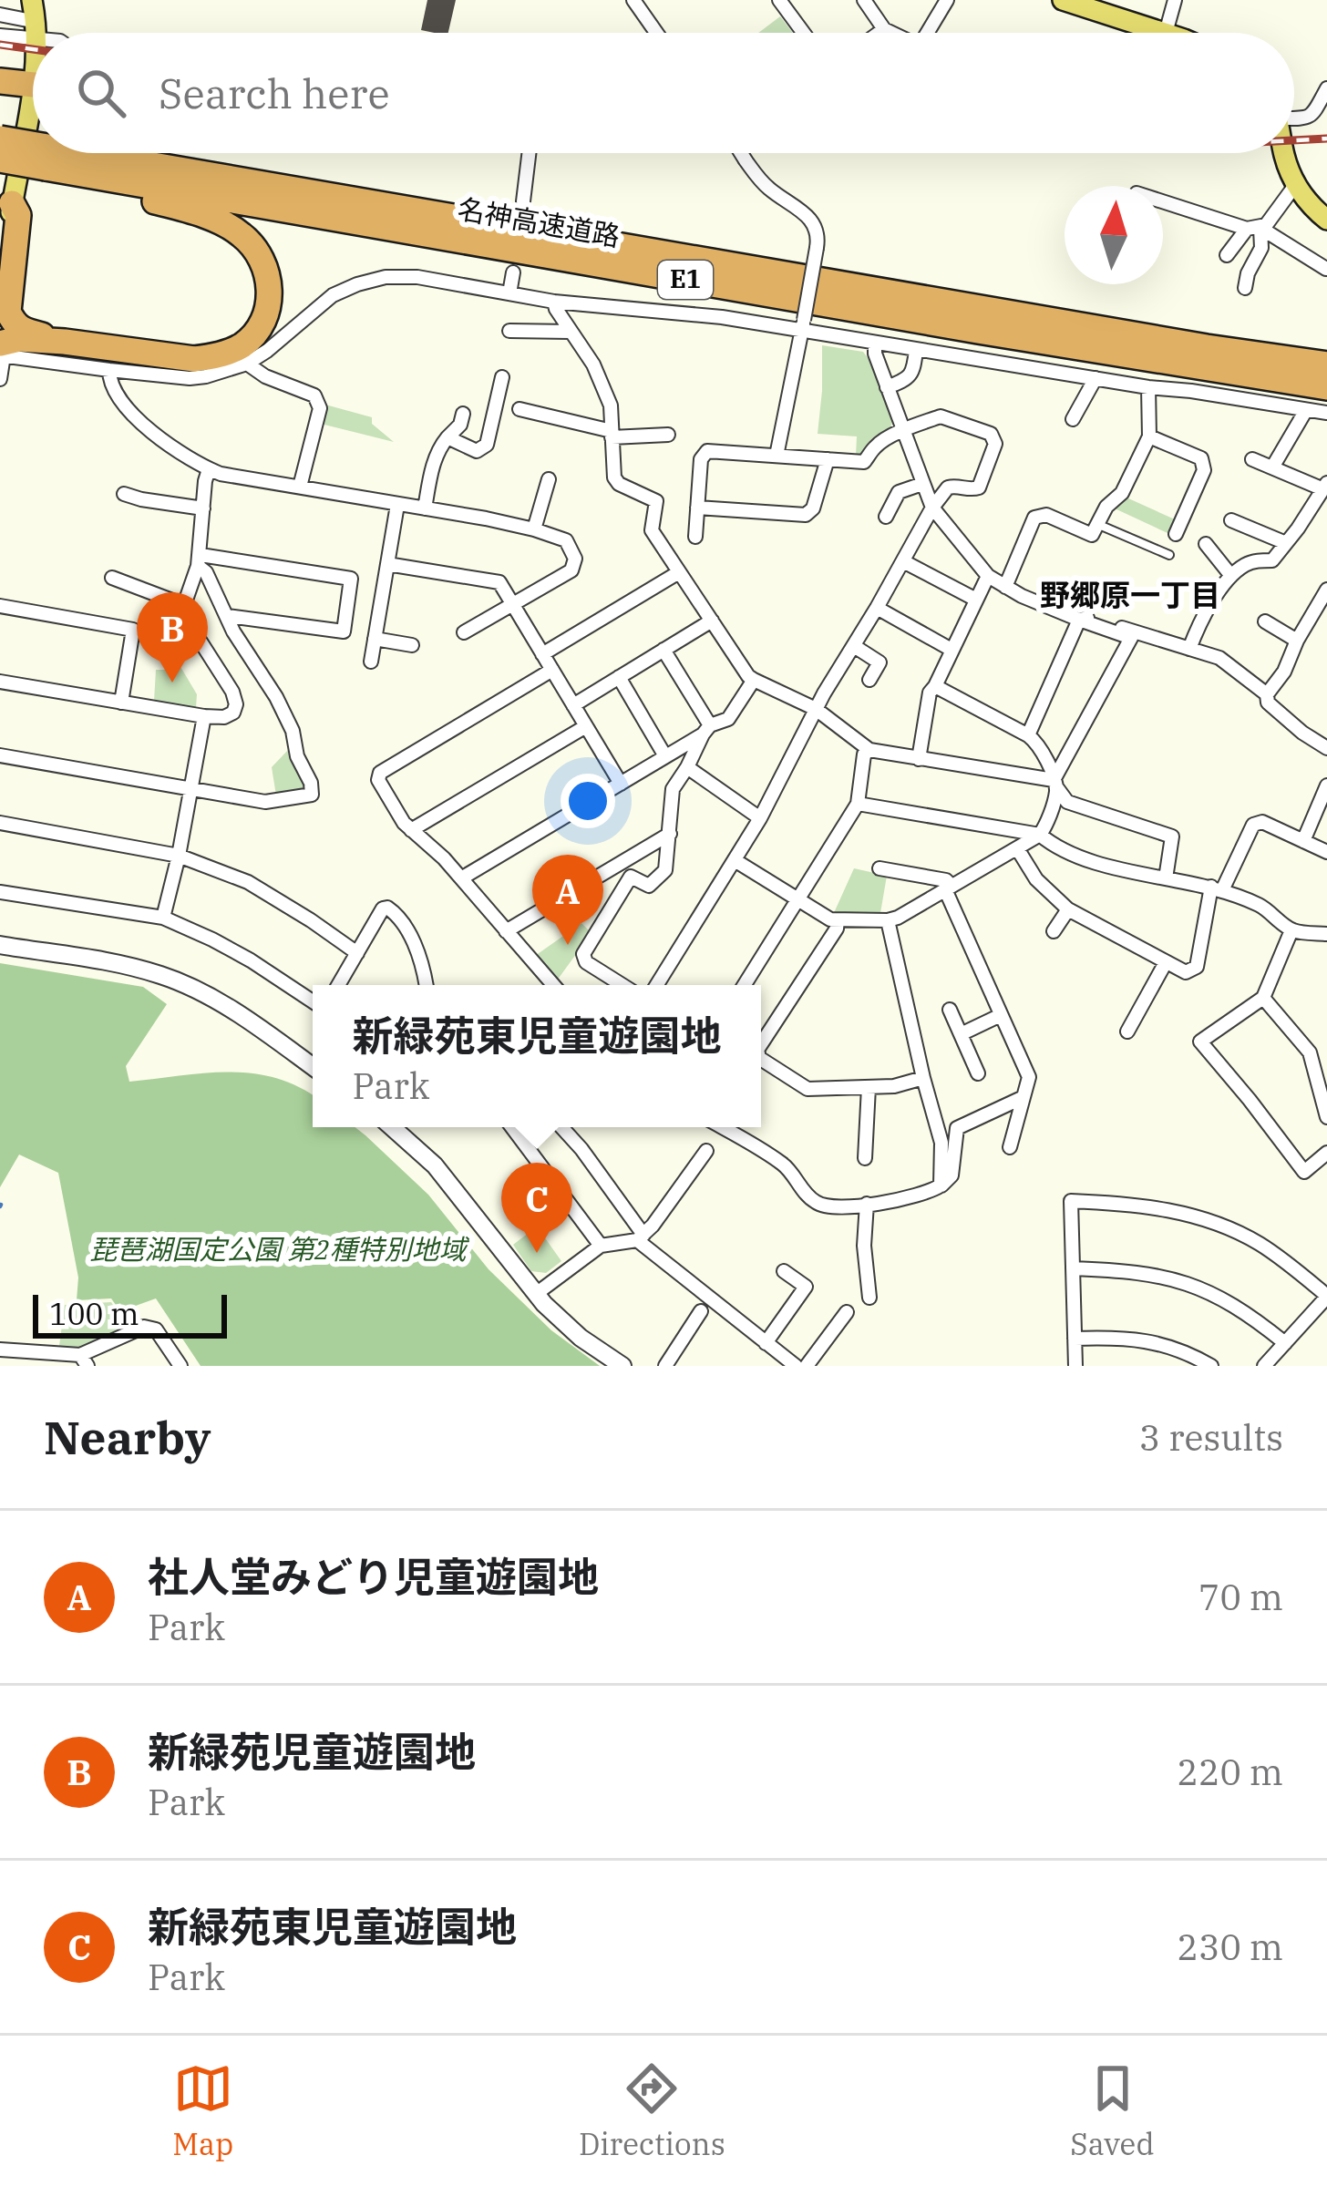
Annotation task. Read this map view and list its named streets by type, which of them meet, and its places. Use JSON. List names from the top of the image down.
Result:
{
  "streets": {
    "highway": ["名神高速道路", "E1"]
  },
  "districts": ["野郷原一丁目"],
  "parks": ["琵琶湖国定公園 第2種特別地域"],
  "scale_bar": "100 m",
  "north": "top",
  "page": {
    "search": "Search here",
    "pins": ["B", "A", "C"],
    "popup": ["新緑苑東児童遊園地", "Park"],
    "scale": "100 m",
    "heading": ["Nearby", "3 results"],
    "list": [
      {
        "mark": "A",
        "name": "社人堂みどり児童遊園地",
        "note": "Park",
        "value": "70 m"
      },
      {
        "mark": "B",
        "name": "新緑苑児童遊園地",
        "note": "Park",
        "value": "220 m"
      },
      {
        "mark": "C",
        "name": "新緑苑東児童遊園地",
        "note": "Park",
        "value": "230 m"
      }
    ],
    "nav": ["Map", "Directions", "Saved"]
  }
}
